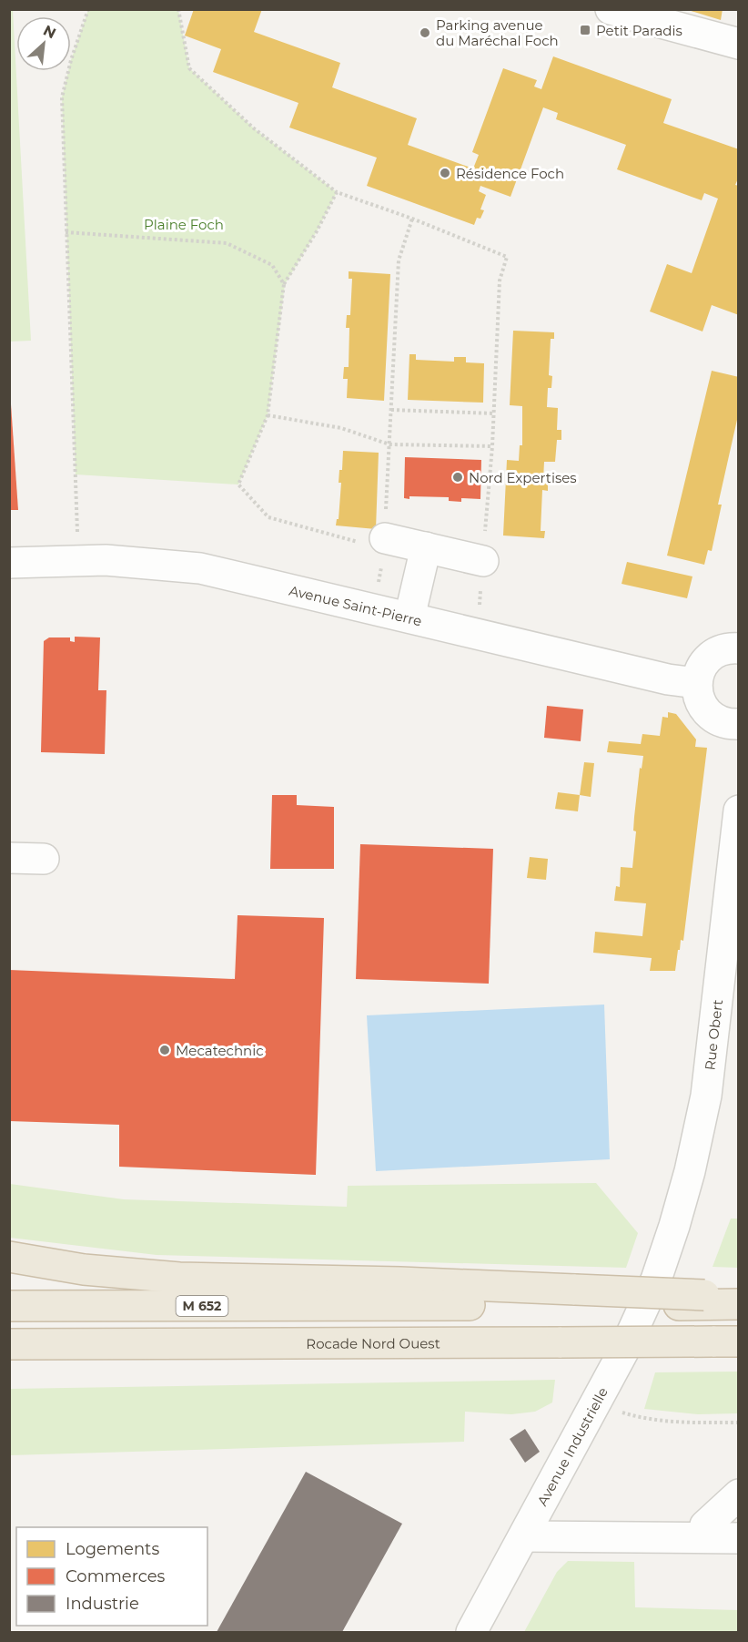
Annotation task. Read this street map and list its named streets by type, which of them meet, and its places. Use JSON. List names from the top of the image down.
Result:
{
  "streets": {
    "highway": ["M 652", "Rocade Nord Ouest"],
    "street": ["Avenue Saint-Pierre", "Rue Obert", "Avenue Industrielle"]
  },
  "crossings": [
    ["Rue Obert", "Avenue Industrielle"]
  ],
  "parks": ["Plaine Foch"],
  "places": {
    "transit": ["Petit Paradis"],
    "other": [
      "Parking avenue du Maréchal Foch",
      "Résidence Foch",
      "Nord Expertises",
      "Mecatechnic"
    ]
  },
  "legend": ["Logements", "Commerces", "Industrie"],
  "north": "top right"
}
